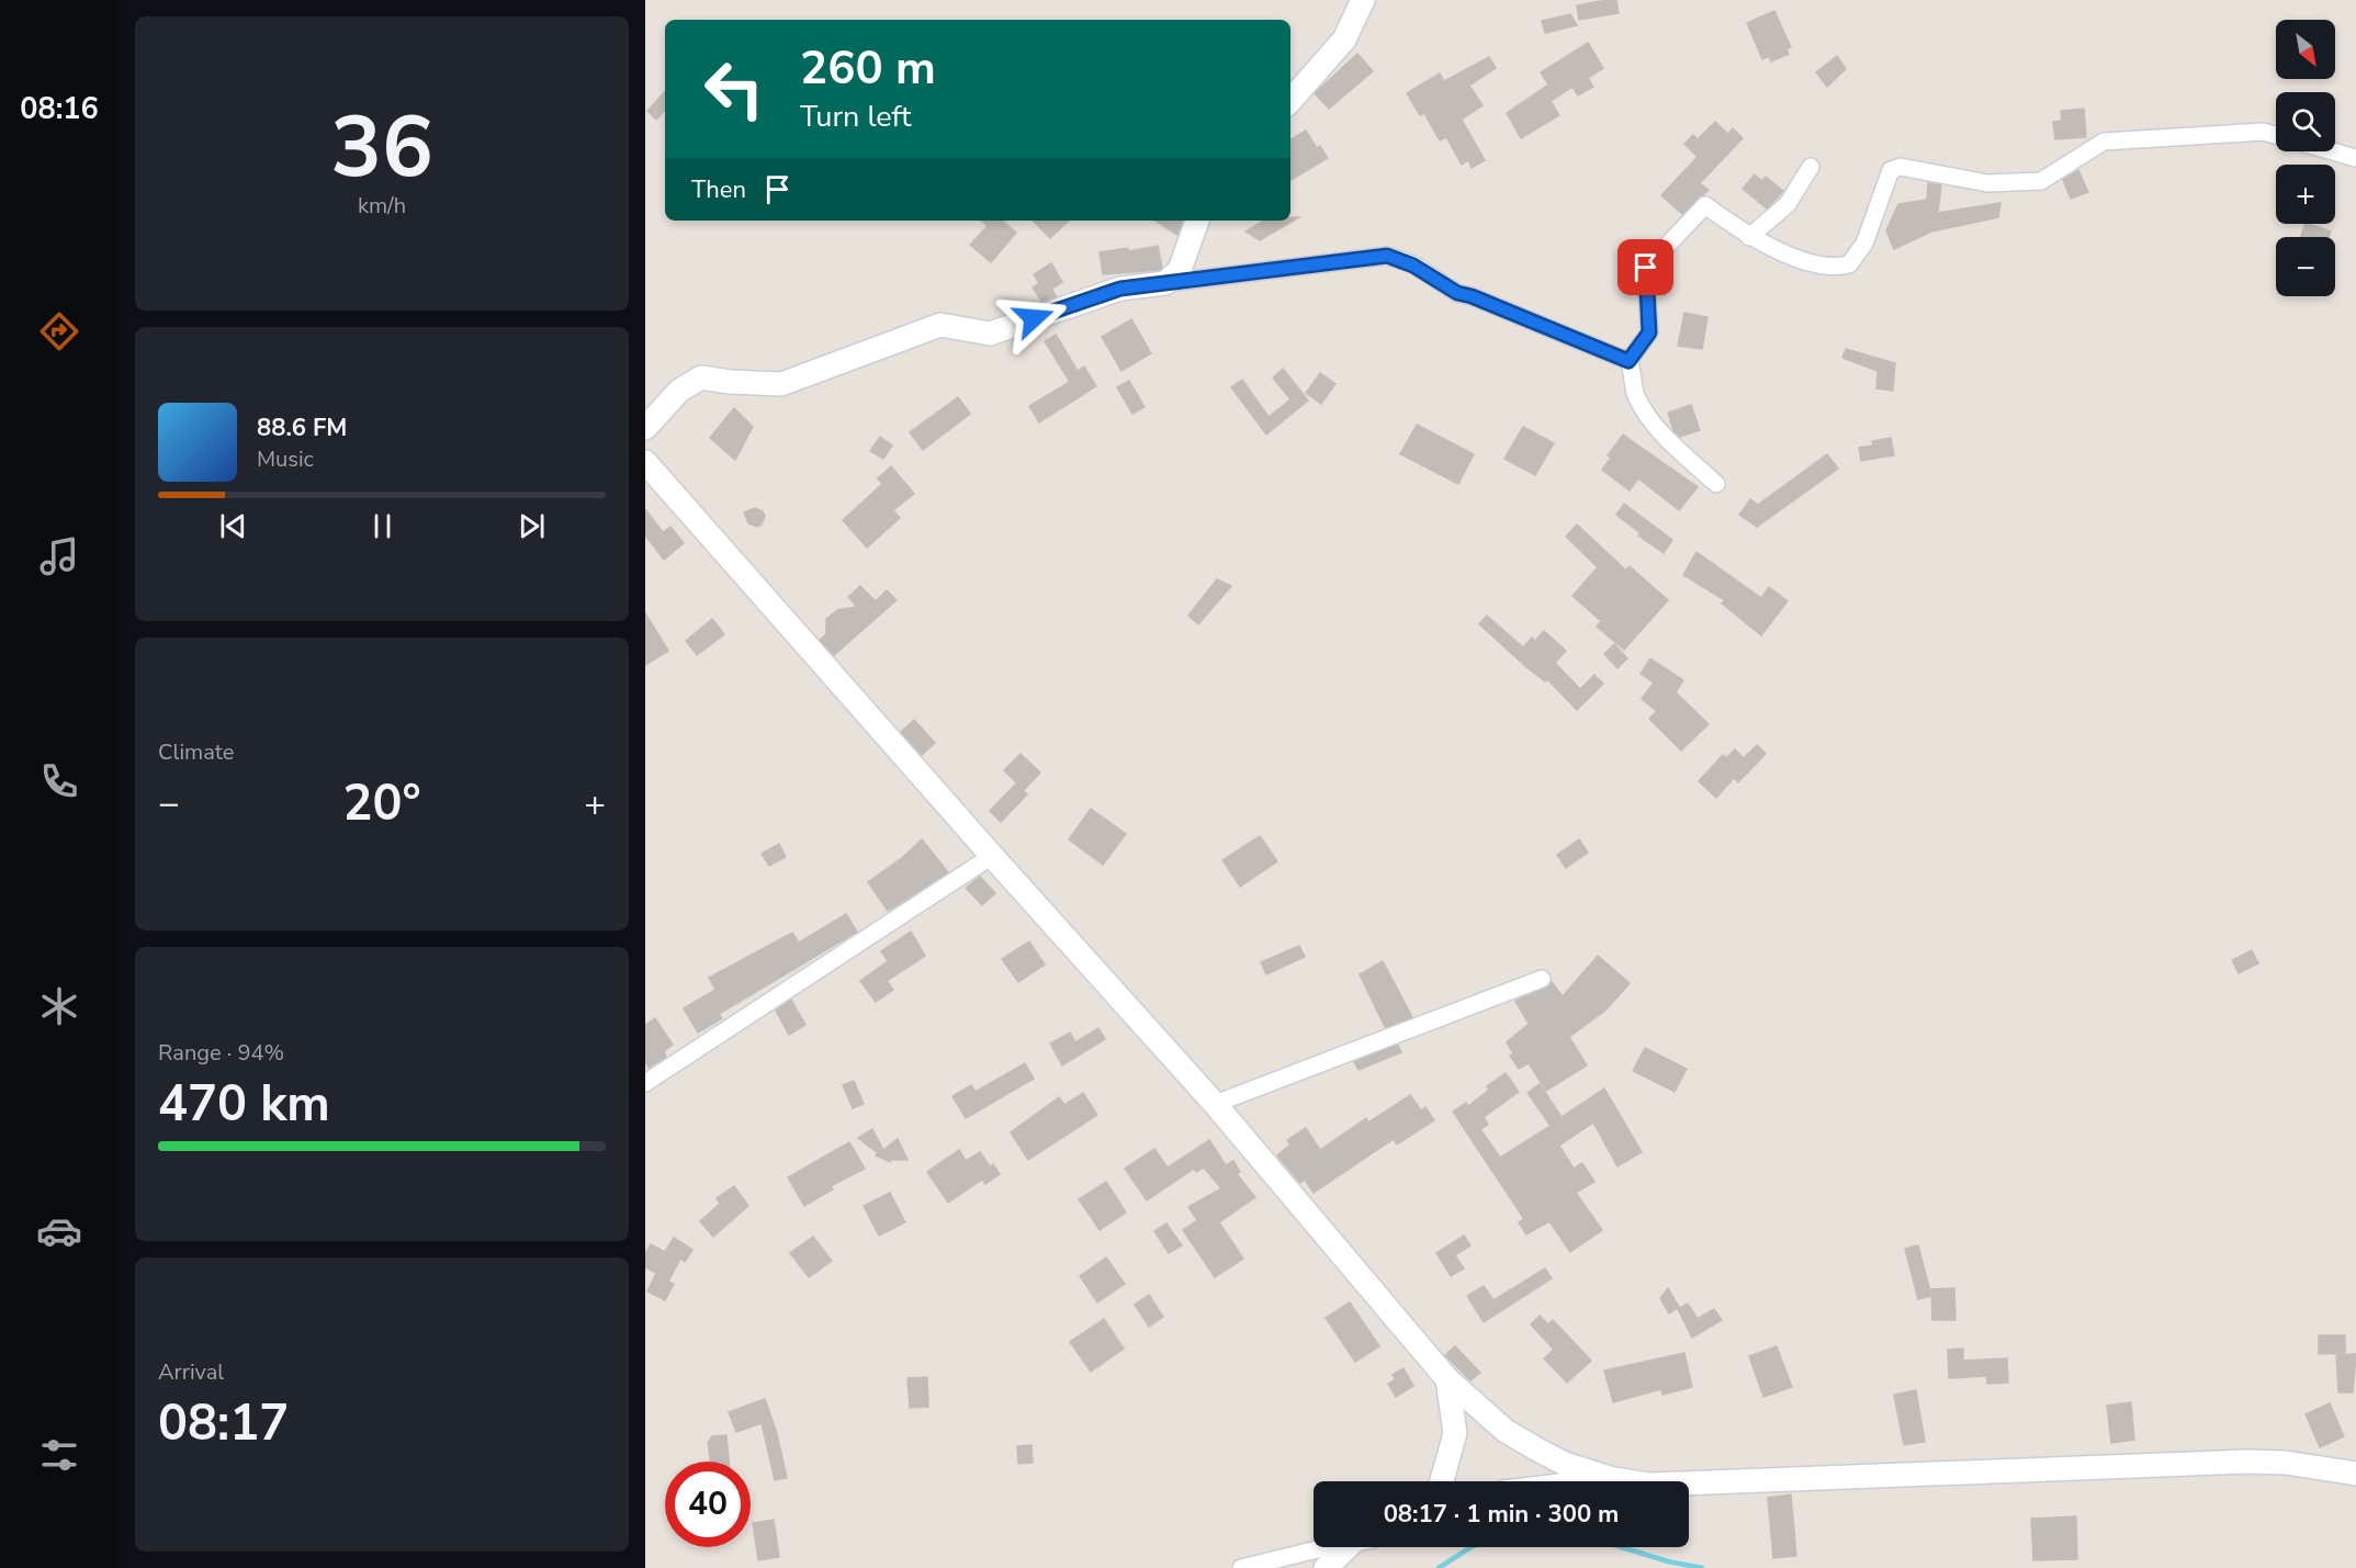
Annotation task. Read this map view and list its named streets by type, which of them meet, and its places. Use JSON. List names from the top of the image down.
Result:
{
  "north": "bottom right",
  "page": {
    "tabs": "08:16",
    "tile": [
      ["36", "km/h"],
      "Climate",
      ["Range · 94%", "470 km"],
      ["Arrival", "08:17"]
    ],
    "map_buttons": ["+", "−"],
    "turn": ["260 m", "Turn left"],
    "then": "Then",
    "song": ["88.6 FM", "Music"],
    "heat": ["−", "20°", "+"],
    "limit": "40",
    "trip": "08:17 · 1 min · 300 m"
  }
}
